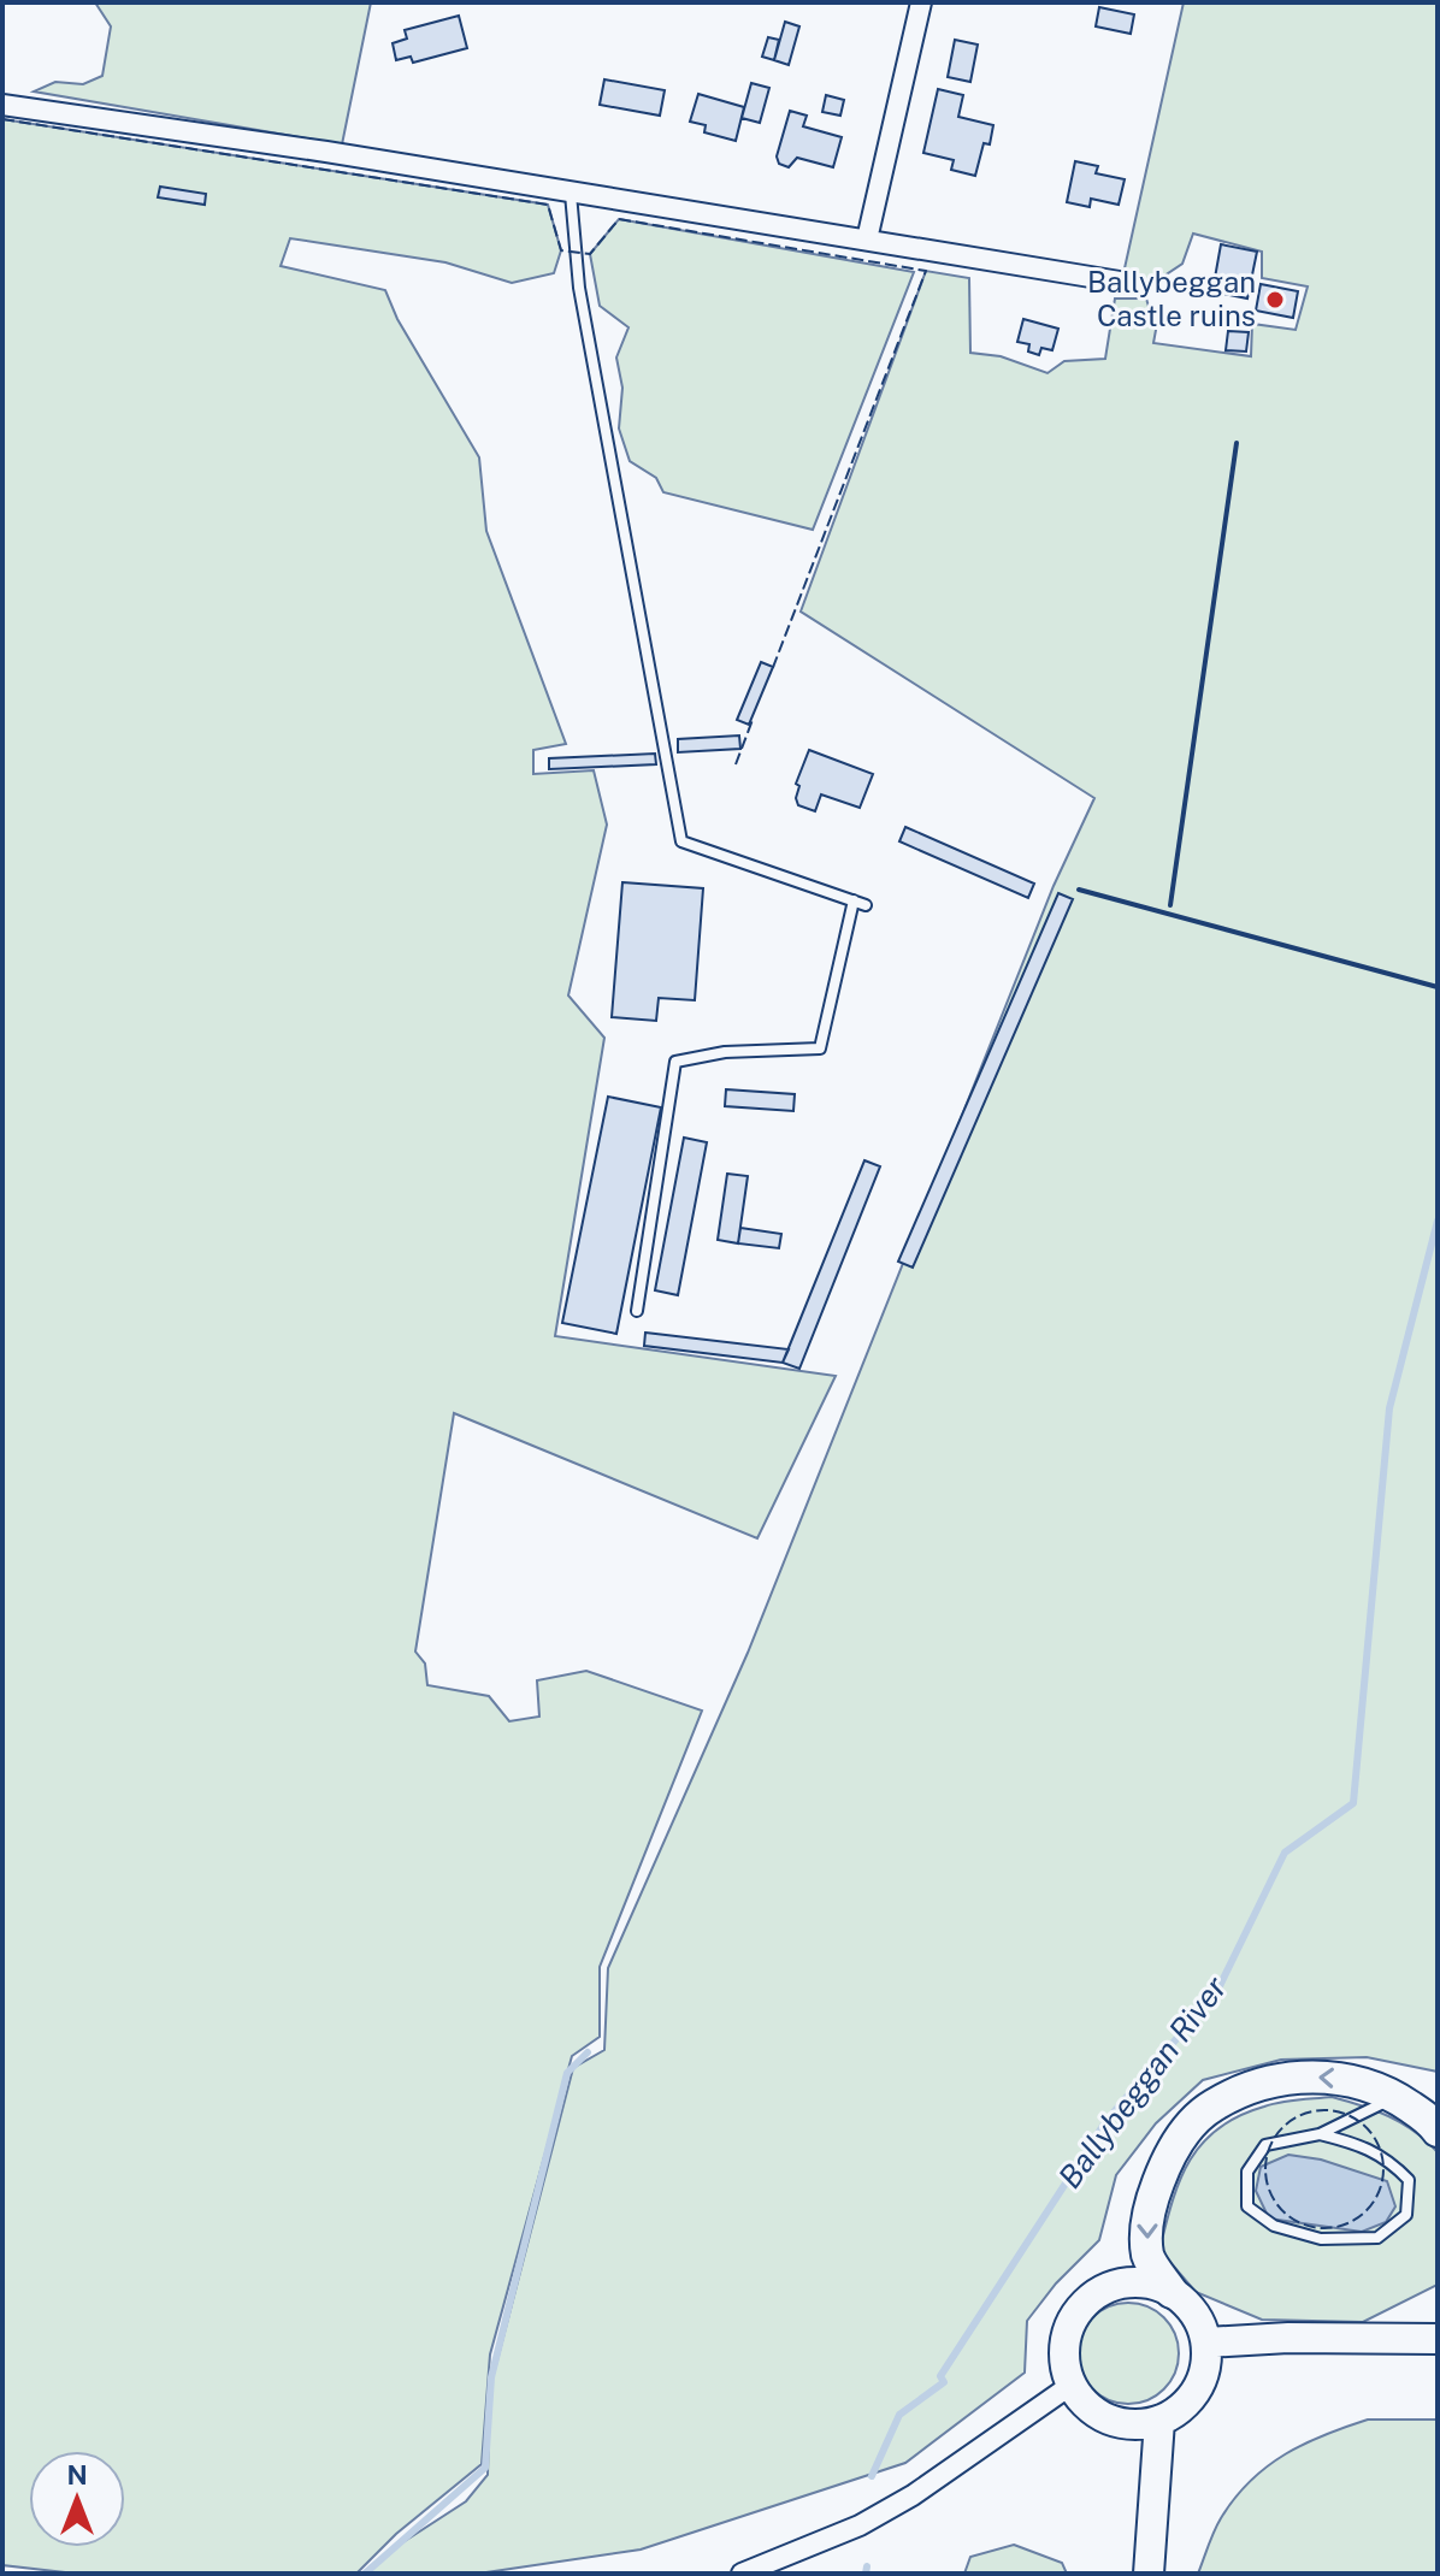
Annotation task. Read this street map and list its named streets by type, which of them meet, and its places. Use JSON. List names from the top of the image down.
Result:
{
  "water": ["Ballybeggan River"],
  "places": ["Ballybeggan Castle ruins"],
  "north": "top"
}
